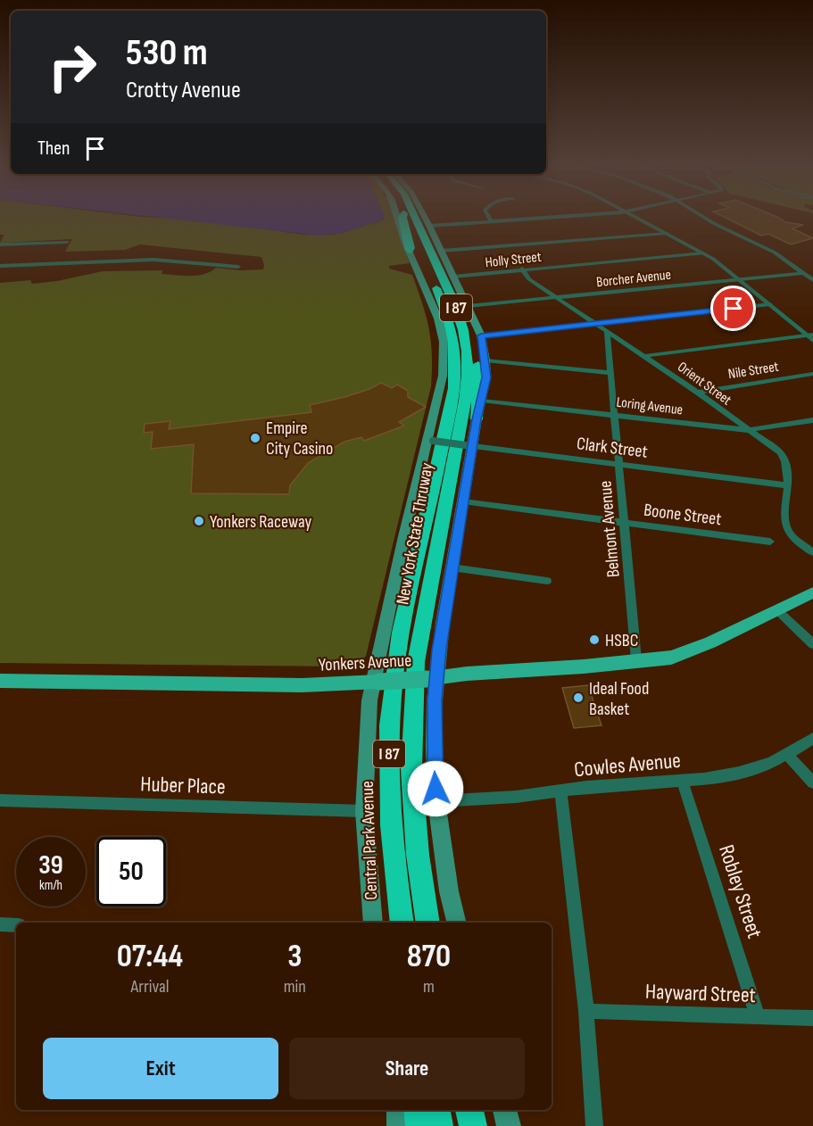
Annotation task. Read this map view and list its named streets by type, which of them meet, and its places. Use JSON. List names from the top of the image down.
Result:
{
  "streets": {
    "highway": ["I 87", "New York State Thruway"],
    "main road": ["Yonkers Avenue", "Central Park Avenue"],
    "street": [
      "Holly Street",
      "Borcher Avenue",
      "Nile Street",
      "Orient Street",
      "Loring Avenue",
      "Clark Street",
      "Boone Street",
      "Belmont Avenue",
      "Cowles Avenue",
      "Huber Place",
      "Robley Street",
      "Hayward Street"
    ]
  },
  "crossings": [
    ["Holly Street", "Orient Street"],
    ["Borcher Avenue", "Orient Street"],
    ["Borcher Avenue", "New York State Thruway"],
    ["Nile Street", "Orient Street"],
    ["Orient Street", "Loring Avenue"],
    ["Orient Street", "Clark Street"],
    ["Orient Street", "Belmont Avenue"],
    ["Loring Avenue", "Belmont Avenue"],
    ["Clark Street", "Belmont Avenue"],
    ["Clark Street", "Central Park Avenue"],
    ["Boone Street", "Belmont Avenue"],
    ["Belmont Avenue", "Yonkers Avenue"],
    ["Yonkers Avenue", "Central Park Avenue"],
    ["Cowles Avenue", "Robley Street"],
    ["Huber Place", "Central Park Avenue"],
    ["Robley Street", "Hayward Street"]
  ],
  "places": [
    "Empire City Casino",
    "Yonkers Raceway",
    "HSBC",
    "Ideal Food Basket"
  ],
  "page": {
    "turn": ["530 m", "Crotty Avenue"],
    "then": "Then",
    "speed": "39 km/h",
    "limit": "50",
    "eta": [
      "07:44",
      "Arrival",
      "3",
      "min",
      "870",
      "m"
    ],
    "buttons": ["Exit", "Share"]
  }
}
